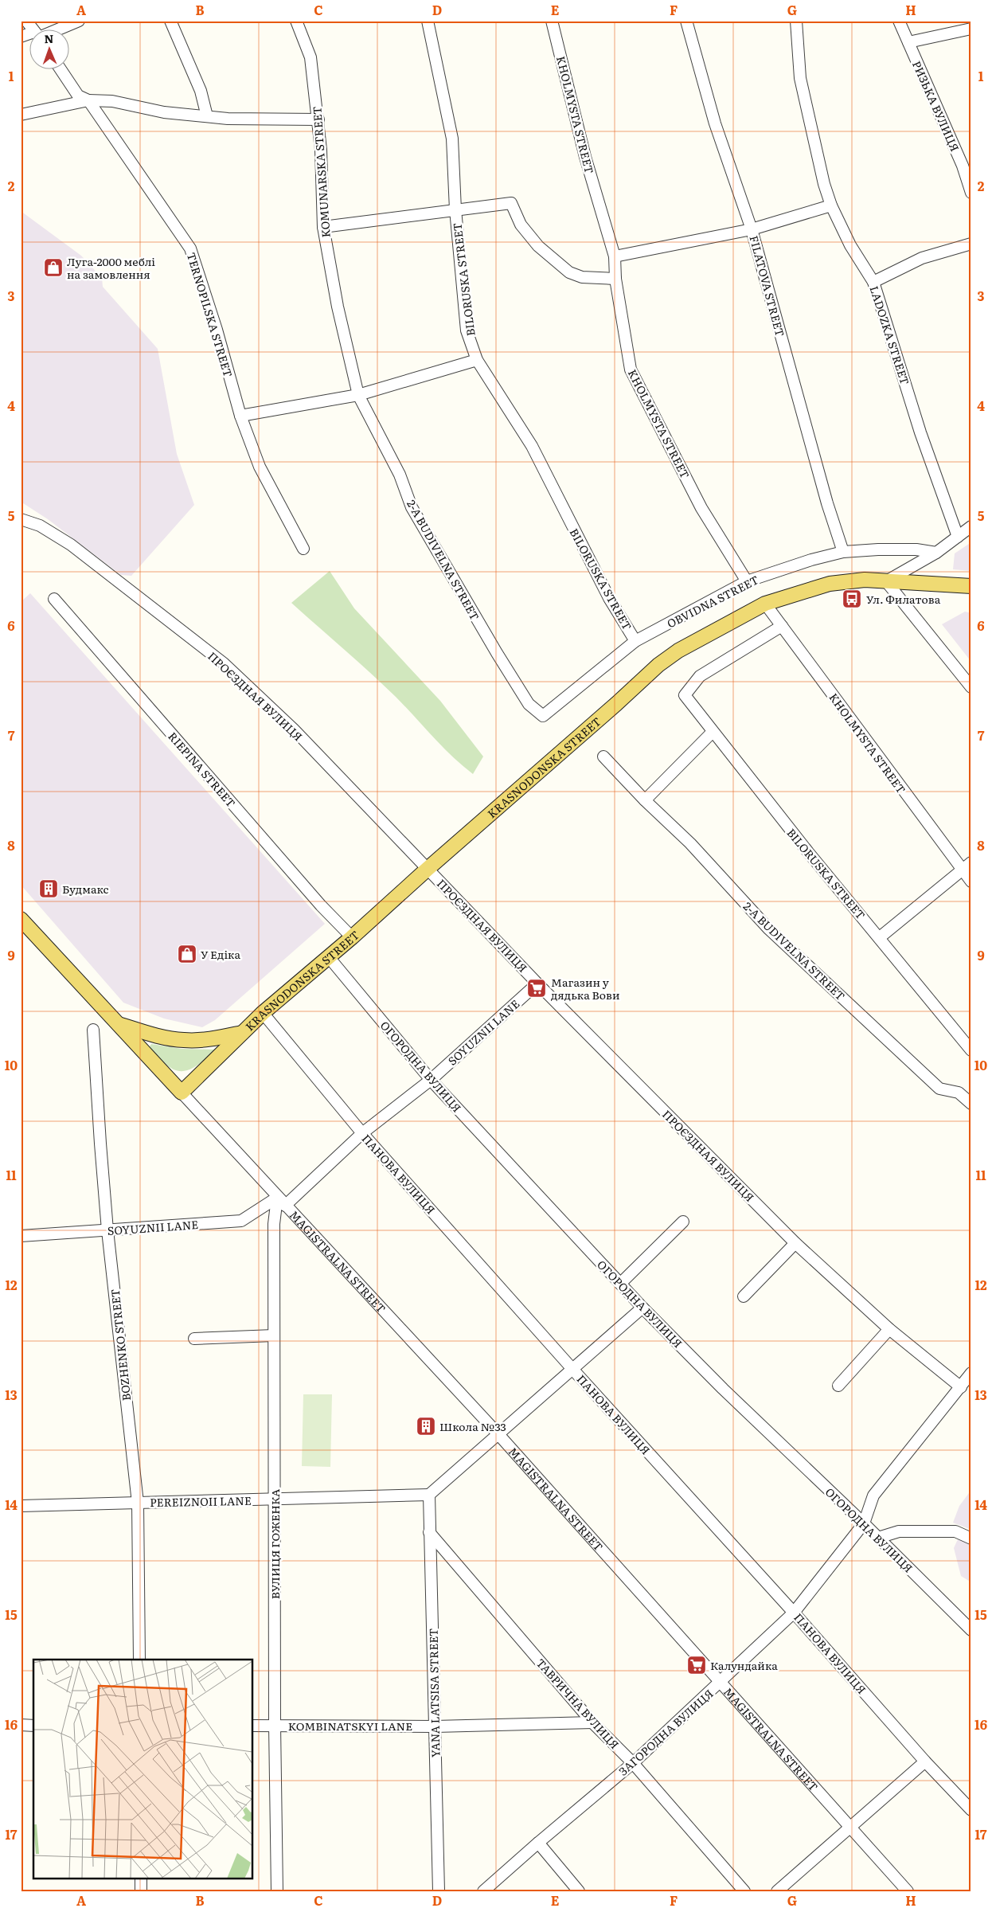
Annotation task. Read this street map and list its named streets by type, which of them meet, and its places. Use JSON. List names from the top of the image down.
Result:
{
  "streets": {
    "main road": ["KRASNODONSKA STREET", "MAGISTRALNA STREET"],
    "street": [
      "РИЗЬКА ВУЛИЦЯ",
      "KHOLMYSTA STREET",
      "KOMUNARSKA STREET",
      "BILORUSKA STREET",
      "FILATOVA STREET",
      "TERNOPILSKA STREET",
      "LADOZKA STREET",
      "2-A BUDIVELNA STREET",
      "OBVIDNA STREET",
      "ПРОЄЗДНАЯ ВУЛИЦЯ",
      "RIEPINA STREET",
      "SOYUZNII LANE",
      "ОГОРОДНА ВУЛИЦЯ",
      "ПАНОВА ВУЛИЦЯ",
      "BOZHENKO STREET",
      "PEREIZNOII LANE",
      "ВУЛИЦЯ ГОЖЕНКА",
      "YANA LATSISA STREET",
      "ТАВРИЧНА ВУЛИЦЯ",
      "KOMBINATSKYI LANE",
      "ЗАГОРОДНА ВУЛИЦЯ"
    ]
  },
  "crossings": [
    ["KHOLMYSTA STREET", "BILORUSKA STREET"],
    ["KHOLMYSTA STREET", "OBVIDNA STREET"],
    ["KHOLMYSTA STREET", "KRASNODONSKA STREET"],
    ["KOMUNARSKA STREET", "2-A BUDIVELNA STREET"],
    ["BILORUSKA STREET", "OBVIDNA STREET"],
    ["FILATOVA STREET", "OBVIDNA STREET"],
    ["2-A BUDIVELNA STREET", "OBVIDNA STREET"],
    ["ПРОЄЗДНАЯ ВУЛИЦЯ", "KRASNODONSKA STREET"],
    ["ПРОЄЗДНАЯ ВУЛИЦЯ", "SOYUZNII LANE"],
    ["ПРОЄЗДНАЯ ВУЛИЦЯ", "ЗАГОРОДНА ВУЛИЦЯ"],
    ["KRASNODONSKA STREET", "RIEPINA STREET"],
    ["KRASNODONSKA STREET", "ОГОРОДНА ВУЛИЦЯ"],
    ["KRASNODONSKA STREET", "ПАНОВА ВУЛИЦЯ"],
    ["KRASNODONSKA STREET", "MAGISTRALNA STREET"],
    ["SOYUZNII LANE", "ОГОРОДНА ВУЛИЦЯ"],
    ["SOYUZNII LANE", "ПАНОВА ВУЛИЦЯ"],
    ["SOYUZNII LANE", "MAGISTRALNA STREET"],
    ["SOYUZNII LANE", "BOZHENKO STREET"],
    ["SOYUZNII LANE", "ВУЛИЦЯ ГОЖЕНКА"],
    ["ОГОРОДНА ВУЛИЦЯ", "ЗАГОРОДНА ВУЛИЦЯ"],
    ["ПАНОВА ВУЛИЦЯ", "ЗАГОРОДНА ВУЛИЦЯ"],
    ["MAGISTRALNA STREET", "ВУЛИЦЯ ГОЖЕНКА"],
    ["MAGISTRALNA STREET", "ЗАГОРОДНА ВУЛИЦЯ"],
    ["BOZHENKO STREET", "PEREIZNOII LANE"],
    ["PEREIZNOII LANE", "ВУЛИЦЯ ГОЖЕНКА"],
    ["PEREIZNOII LANE", "YANA LATSISA STREET"],
    ["ВУЛИЦЯ ГОЖЕНКА", "KOMBINATSKYI LANE"],
    ["YANA LATSISA STREET", "ТАВРИЧНА ВУЛИЦЯ"],
    ["YANA LATSISA STREET", "KOMBINATSKYI LANE"],
    ["ТАВРИЧНА ВУЛИЦЯ", "KOMBINATSKYI LANE"],
    ["ТАВРИЧНА ВУЛИЦЯ", "ЗАГОРОДНА ВУЛИЦЯ"]
  ],
  "places": {
    "shop": ["Луга-2000 меблі на замовлення", "У Едіка"],
    "bus stop": ["Ул. Филатова"],
    "building": ["Будмакс", "Школа №33"],
    "supermarket": ["Магазин у дядька Вови", "Калундайка"]
  },
  "north": "top",
  "grid": {
    "columns": [
      "A",
      "B",
      "C",
      "D",
      "E",
      "F",
      "G",
      "H"
    ],
    "rows": [
      "1",
      "2",
      "3",
      "4",
      "5",
      "6",
      "7",
      "8",
      "9",
      "10",
      "11",
      "12",
      "13",
      "14",
      "15",
      "16",
      "17"
    ]
  }
}
